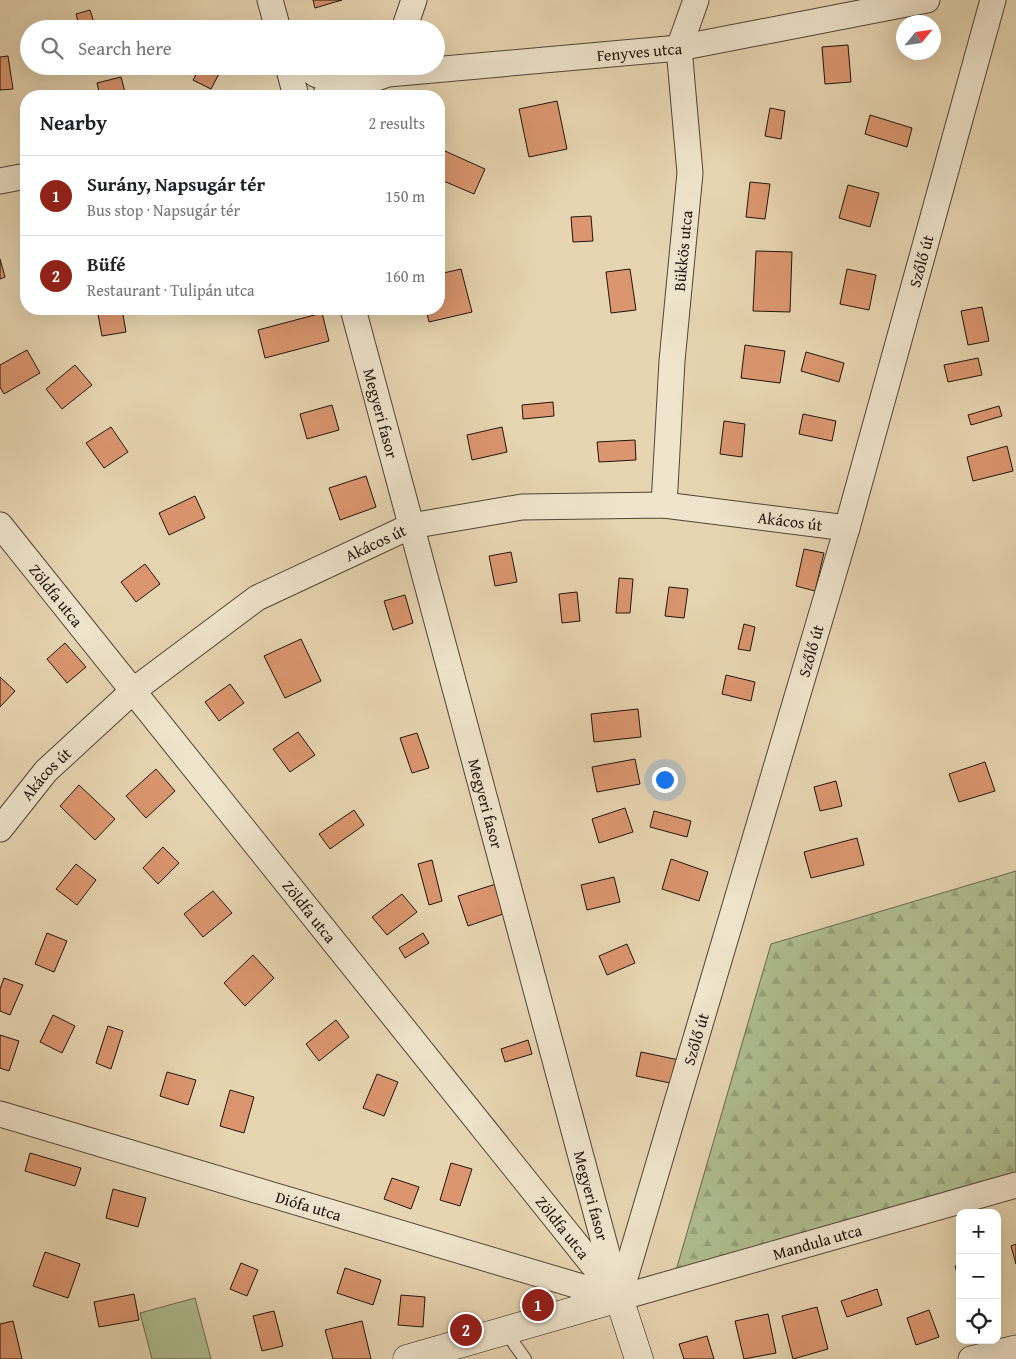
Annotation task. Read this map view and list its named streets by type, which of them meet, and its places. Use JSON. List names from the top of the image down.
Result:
{
  "streets": {
    "street": [
      "Fenyves utca",
      "Bükkös utca",
      "Szőlő út",
      "Megyeri fasor",
      "Akácos út",
      "Zöldfa utca",
      "Diófa utca",
      "Mandula utca"
    ]
  },
  "crossings": [
    ["Fenyves utca", "Bükkös utca"],
    ["Bükkös utca", "Akácos út"],
    ["Szőlő út", "Megyeri fasor"],
    ["Szőlő út", "Akácos út"],
    ["Szőlő út", "Zöldfa utca"],
    ["Szőlő út", "Diófa utca"],
    ["Szőlő út", "Mandula utca"],
    ["Megyeri fasor", "Akácos út"],
    ["Megyeri fasor", "Zöldfa utca"],
    ["Megyeri fasor", "Diófa utca"],
    ["Megyeri fasor", "Mandula utca"],
    ["Akácos út", "Zöldfa utca"],
    ["Zöldfa utca", "Diófa utca"],
    ["Zöldfa utca", "Mandula utca"],
    ["Diófa utca", "Mandula utca"]
  ],
  "north": "top right",
  "page": {
    "search": "Search here",
    "heading": ["Nearby", "2 results"],
    "list": [
      {
        "mark": "1",
        "name": "Surány, Napsugár tér",
        "note": "Bus stop · Napsugár tér",
        "value": "150 m"
      },
      {
        "mark": "2",
        "name": "Büfé",
        "note": "Restaurant · Tulipán utca",
        "value": "160 m"
      }
    ],
    "map_buttons": ["+", "−"],
    "pins": ["1", "2"]
  }
}
